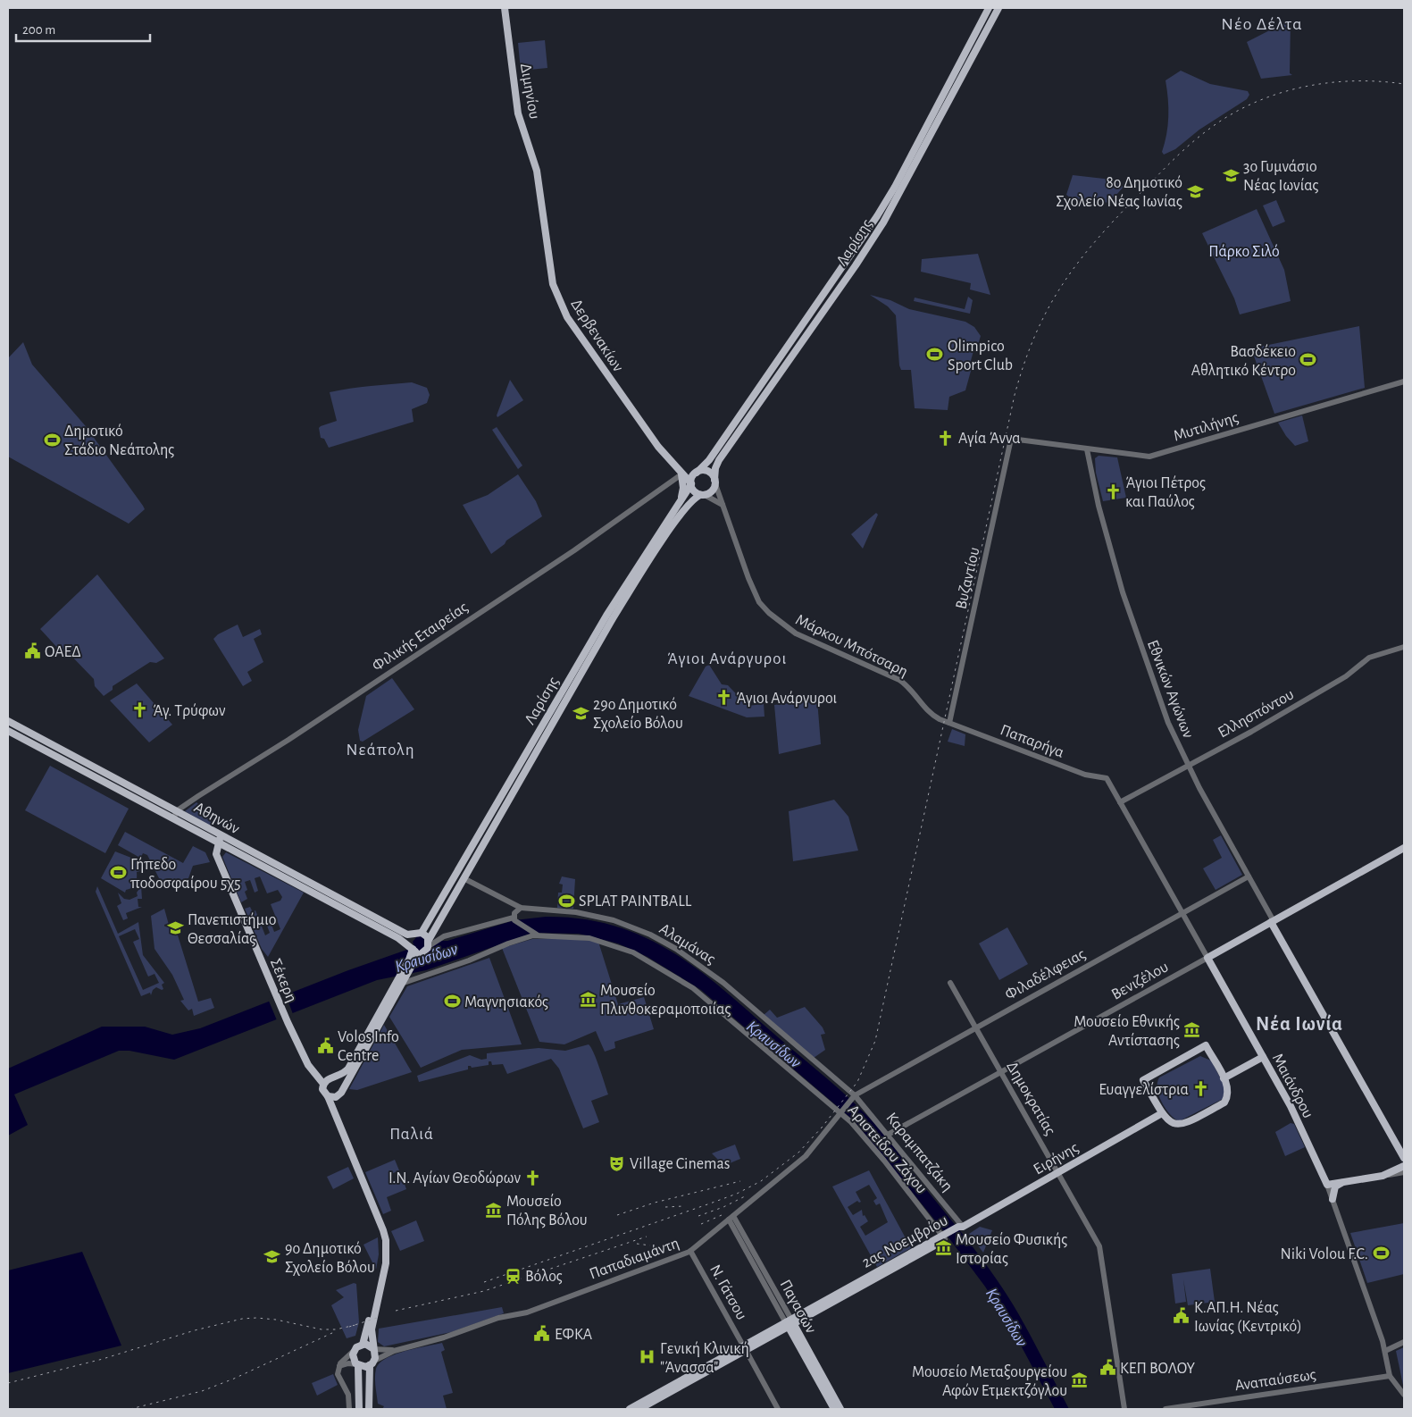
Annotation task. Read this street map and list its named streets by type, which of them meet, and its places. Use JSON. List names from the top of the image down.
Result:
{
  "streets": {
    "main road": [
      "Διμηνίου",
      "Λαρίσης",
      "Δερβενακίων",
      "Εθνικών Αγώνων",
      "Αθηνών",
      "Σέκερη",
      "Βενιζέλου",
      "Μαιάνδρου",
      "Ειρήνης",
      "2ας Νοεμβρίου",
      "Παγασών"
    ],
    "street": [
      "Μυτιλήνης",
      "Βυζαντίου",
      "Φιλικής Εταιρείας",
      "Μάρκου Μπότσαρη",
      "Ελλησπόντου",
      "Παπαρήγα",
      "Αλαμάνας",
      "Φιλαδέλφειας",
      "Δημοκρατίας",
      "Αριστείδου Ζάχου",
      "Καραμπατζάκη",
      "Παπαδιαμάντη",
      "Ν. Γάτσου",
      "Αναπαύσεως"
    ]
  },
  "crossings": [
    ["Διμηνίου", "Δερβενακίων"],
    ["Λαρίσης", "Δερβενακίων"],
    ["Λαρίσης", "Μάρκου Μπότσαρη"],
    ["Λαρίσης", "Αθηνών"],
    ["Δερβενακίων", "Φιλικής Εταιρείας"],
    ["Δερβενακίων", "Μάρκου Μπότσαρη"],
    ["Μυτιλήνης", "Βυζαντίου"],
    ["Μυτιλήνης", "Εθνικών Αγώνων"],
    ["Βυζαντίου", "Μάρκου Μπότσαρη"],
    ["Βυζαντίου", "Παπαρήγα"],
    ["Φιλικής Εταιρείας", "Αθηνών"],
    ["Μάρκου Μπότσαρη", "Παπαρήγα"],
    ["Εθνικών Αγώνων", "Ελλησπόντου"],
    ["Εθνικών Αγώνων", "Φιλαδέλφειας"],
    ["Εθνικών Αγώνων", "Βενιζέλου"],
    ["Ελλησπόντου", "Μαιάνδρου"],
    ["Παπαρήγα", "Μαιάνδρου"],
    ["Αθηνών", "Σέκερη"],
    ["Αλαμάνας", "Φιλαδέλφειας"],
    ["Αλαμάνας", "Καραμπατζάκη"],
    ["Αλαμάνας", "Παπαδιαμάντη"],
    ["Φιλαδέλφειας", "Μαιάνδρου"],
    ["Φιλαδέλφειας", "Δημοκρατίας"],
    ["Φιλαδέλφειας", "Καραμπατζάκη"],
    ["Φιλαδέλφειας", "Παπαδιαμάντη"],
    ["Βενιζέλου", "Μαιάνδρου"],
    ["Βενιζέλου", "Δημοκρατίας"],
    ["Βενιζέλου", "Καραμπατζάκη"],
    ["Μαιάνδρου", "Αναπαύσεως"],
    ["Δημοκρατίας", "Ειρήνης"],
    ["Αριστείδου Ζάχου", "2ας Νοεμβρίου"],
    ["Αριστείδου Ζάχου", "Παπαδιαμάντη"],
    ["Καραμπατζάκη", "Ειρήνης"],
    ["Καραμπατζάκη", "2ας Νοεμβρίου"],
    ["Καραμπατζάκη", "Παπαδιαμάντη"],
    ["Ειρήνης", "2ας Νοεμβρίου"],
    ["2ας Νοεμβρίου", "Ν. Γάτσου"],
    ["2ας Νοεμβρίου", "Παγασών"],
    ["Παπαδιαμάντη", "Ν. Γάτσου"],
    ["Παπαδιαμάντη", "Παγασών"]
  ],
  "districts": [
    "Νέο Δέλτα",
    "Άγιοι Ανάργυροι",
    "Νεάπολη",
    "Νέα Ιωνία",
    "Παλιά"
  ],
  "water": ["Κραυσίδων"],
  "parks": ["Πάρκο Σιλό"],
  "places": {
    "school or university": [
      "3ο Γυμνάσιο Νέας Ιωνίας",
      "8ο Δημοτικό Σχολείο Νέας Ιωνίας",
      "29ο Δημοτικό Σχολείο Βόλου",
      "Πανεπιστήμιο Θεσσαλίας",
      "9ο Δημοτικό Σχολείο Βόλου"
    ],
    "sports": [
      "Olimpico Sport Club",
      "Βασδέκειο Αθλητικό Κέντρο",
      "Δημοτικό Στάδιο Νεάπολης",
      "Γήπεδο ποδοσφαίρου 5χ5",
      "SPLAT PAINTBALL",
      "Μαγνησιακός",
      "Niki Volou F.C."
    ],
    "church": [
      "Αγία Άννα",
      "Άγιοι Πέτρος και Παύλος",
      "Άγιοι Ανάργυροι",
      "Άγ. Τρύφων",
      "Ευαγγελίστρια",
      "Ι.Ν. Αγίων Θεοδώρων"
    ],
    "public building": [
      "ΟΑΕΔ",
      "Volos Info Centre",
      "Κ.ΑΠ.Η. Νέας Ιωνίας (Κεντρικό)",
      "ΕΦΚΑ",
      "ΚΕΠ ΒΟΛΟΥ"
    ],
    "museum": [
      "Μουσείο Πλινθοκεραμοποιίας",
      "Μουσείο Εθνικής Αντίστασης",
      "Μουσείο Πόλης Βόλου",
      "Μουσείο Φυσικής Ιστορίας",
      "Μουσείο Μεταξουργείου Αφών Ετμεκτζόγλου"
    ],
    "theatre": ["Village Cinemas"],
    "station": ["Βόλος"],
    "hospital": ["Γενική Κλινική \"Άνασσα\""]
  },
  "scale_bar": "200 m"
}
